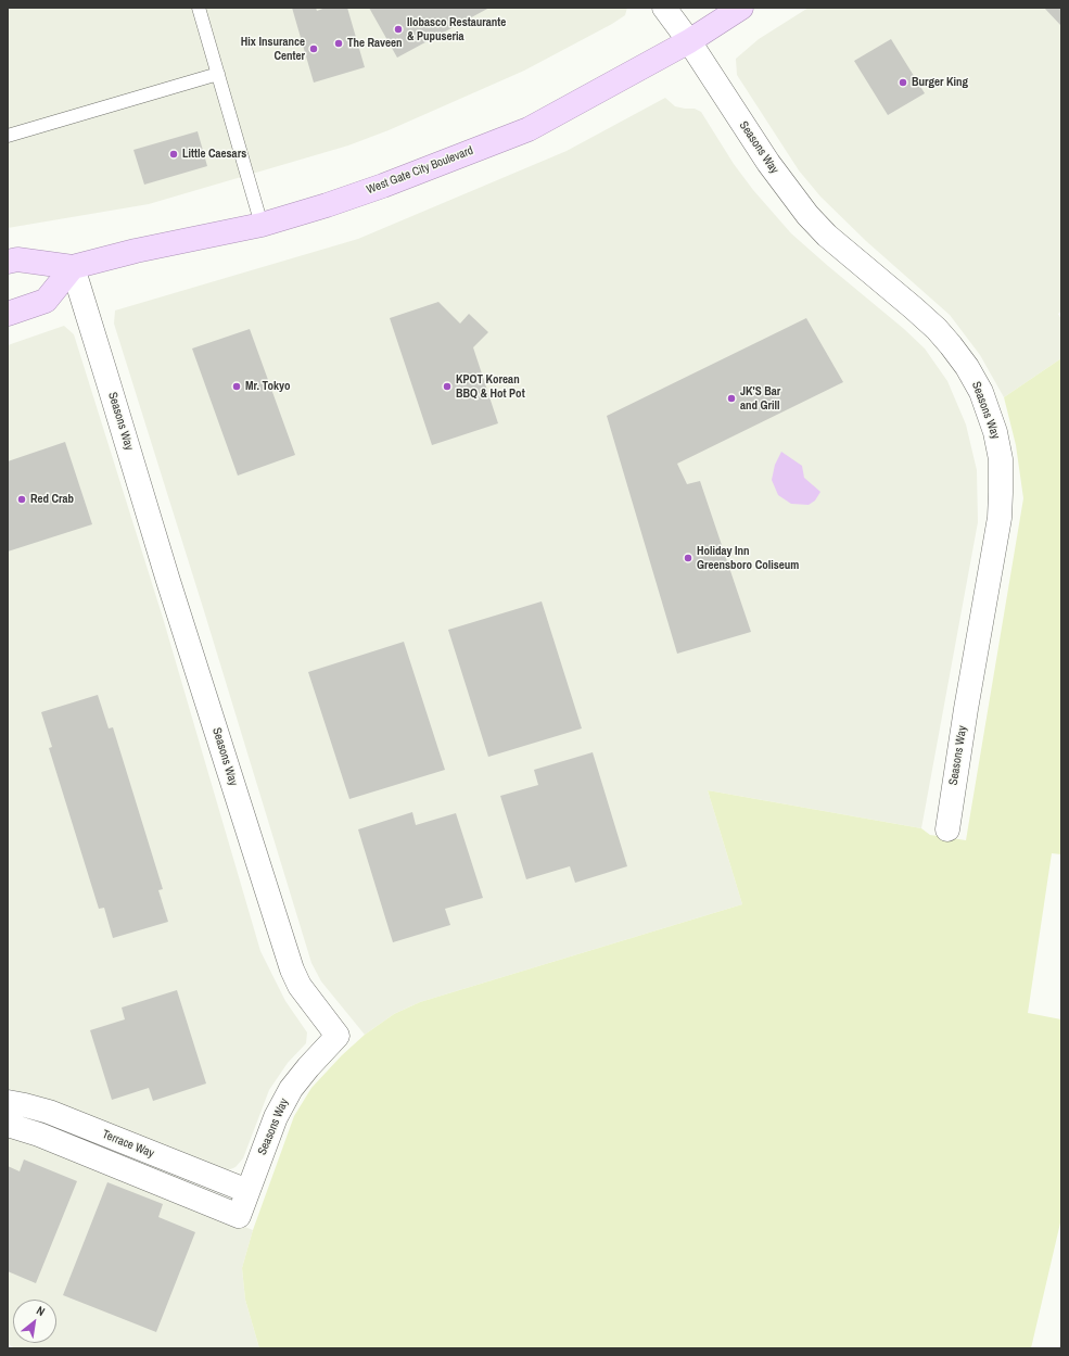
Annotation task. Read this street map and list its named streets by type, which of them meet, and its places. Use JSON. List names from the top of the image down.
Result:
{
  "streets": {
    "main road": ["West Gate City Boulevard"],
    "street": ["Seasons Way", "Terrace Way"]
  },
  "crossings": [
    ["Seasons Way", "West Gate City Boulevard"],
    ["Seasons Way", "Terrace Way"]
  ],
  "places": [
    "Ilobasco Restaurante & Pupuseria",
    "The Raveen",
    "Hix Insurance Center",
    "Burger King",
    "Little Caesars",
    "Mr. Tokyo",
    "KPOT Korean BBQ & Hot Pot",
    "JK'S Bar and Grill",
    "Red Crab",
    "Holiday Inn Greensboro Coliseum"
  ],
  "north": "top right"
}
